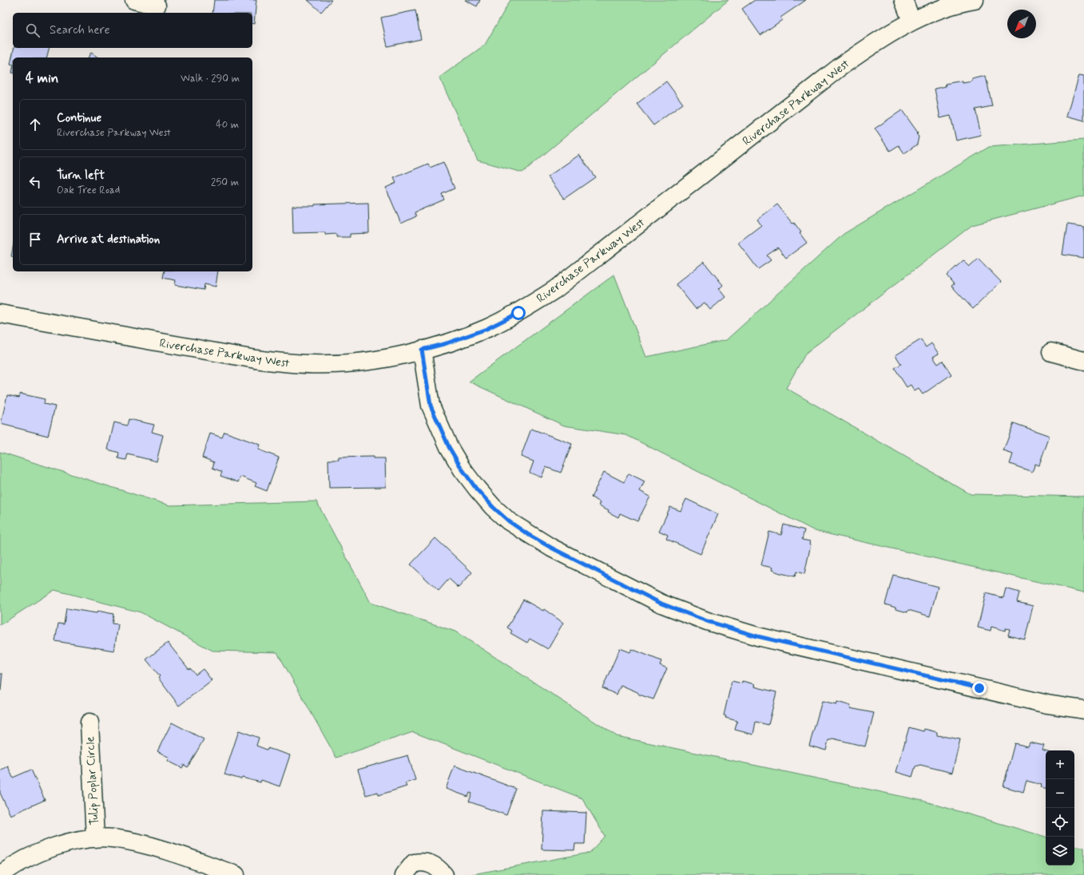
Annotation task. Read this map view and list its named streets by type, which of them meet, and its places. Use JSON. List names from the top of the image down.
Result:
{
  "streets": {
    "street": ["Riverchase Parkway West", "Tulip Poplar Circle"]
  },
  "north": "bottom left",
  "page": {
    "search": "Search here",
    "heading": ["4 min", "Walk · 290 m"],
    "list": [
      ["Continue", "Riverchase Parkway West", "40 m"],
      ["Turn left", "Oak Tree Road", "250 m"],
      "Arrive at destination"
    ],
    "map_buttons": ["+", "−"]
  }
}
